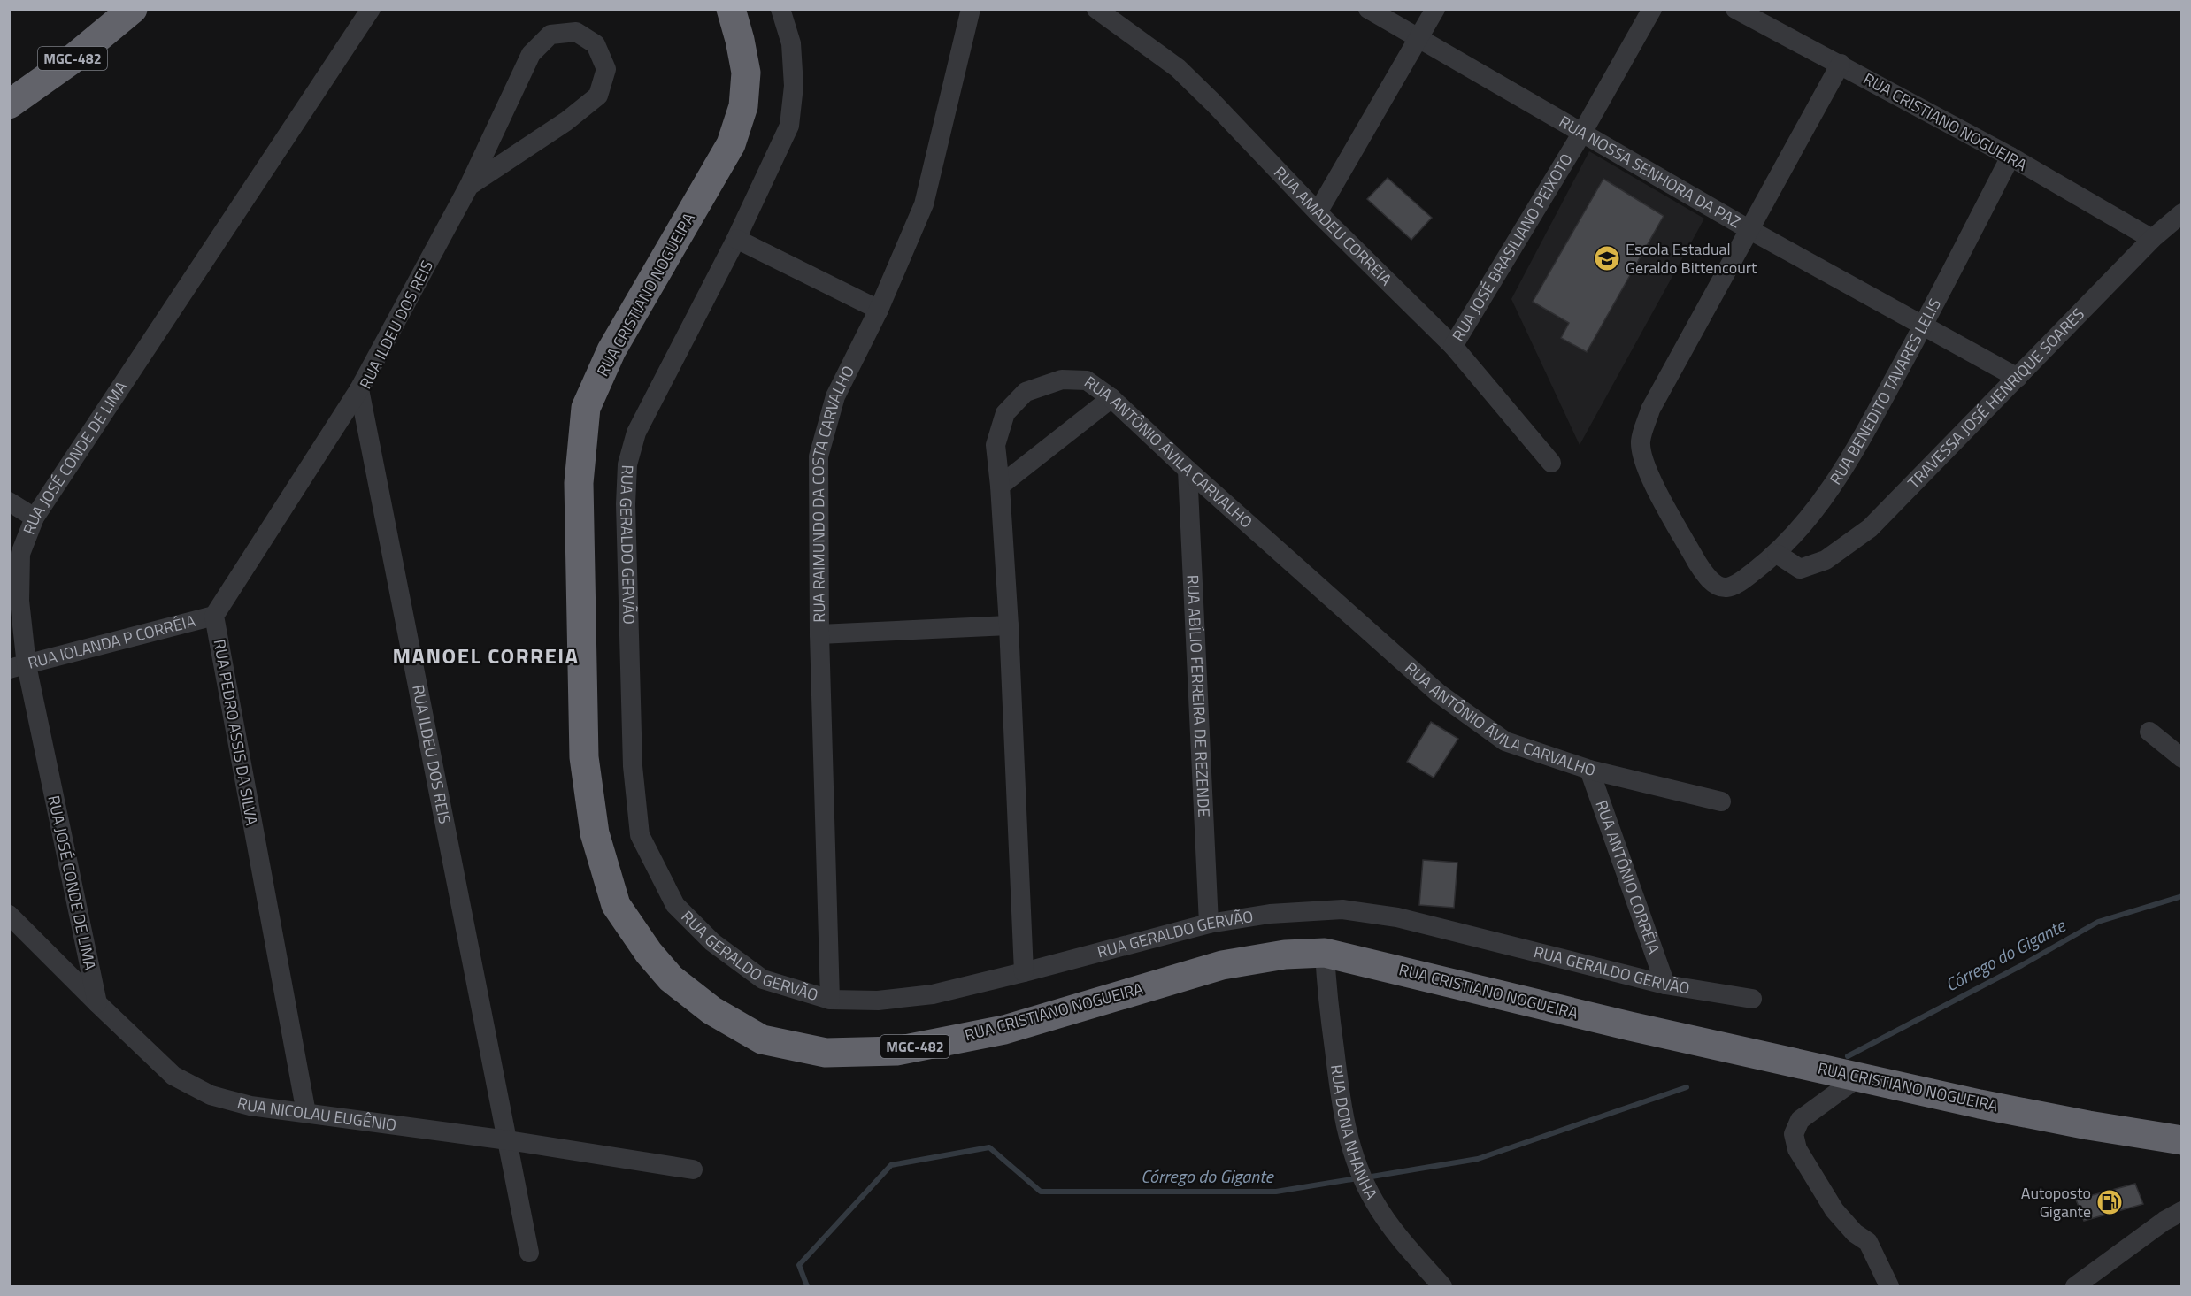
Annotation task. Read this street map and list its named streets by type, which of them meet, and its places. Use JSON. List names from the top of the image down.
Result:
{
  "streets": {
    "highway": ["MGC-482", "RUA CRISTIANO NOGUEIRA"],
    "street": [
      "RUA NOSSA SENHORA DA PAZ",
      "RUA AMADEU CORREIA",
      "RUA JOSÉ BRASILIANO PEIXOTO",
      "RUA ILDEU DOS REIS",
      "RUA BENEDITO TAVARES LELIS",
      "TRAVESSA JOSÉ HENRIQUE SOARES",
      "RUA ANTÔNIO ÁVILA CARVALHO",
      "RUA JOSÉ CONDE DE LIMA",
      "RUA RAIMUNDO DA COSTA CARVALHO",
      "RUA GERALDO GERVÃO",
      "RUA IOLANDA P CORRÊIA",
      "RUA ABÍLIO FERREIRA DE REZENDE",
      "RUA PEDRO ASSIS DA SILVA",
      "RUA ANTÔNIO CORRÊIA",
      "RUA NICOLAU EUGÊNIO",
      "RUA DONA NHANHA"
    ]
  },
  "crossings": [
    ["RUA CRISTIANO NOGUEIRA", "RUA BENEDITO TAVARES LELIS"],
    ["RUA CRISTIANO NOGUEIRA", "TRAVESSA JOSÉ HENRIQUE SOARES"],
    ["RUA CRISTIANO NOGUEIRA", "RUA DONA NHANHA"],
    ["RUA NOSSA SENHORA DA PAZ", "RUA JOSÉ BRASILIANO PEIXOTO"],
    ["RUA NOSSA SENHORA DA PAZ", "RUA BENEDITO TAVARES LELIS"],
    ["RUA NOSSA SENHORA DA PAZ", "TRAVESSA JOSÉ HENRIQUE SOARES"],
    ["RUA AMADEU CORREIA", "RUA JOSÉ BRASILIANO PEIXOTO"],
    ["RUA ILDEU DOS REIS", "RUA NICOLAU EUGÊNIO"],
    ["RUA BENEDITO TAVARES LELIS", "TRAVESSA JOSÉ HENRIQUE SOARES"],
    ["RUA ANTÔNIO ÁVILA CARVALHO", "RUA GERALDO GERVÃO"],
    ["RUA ANTÔNIO ÁVILA CARVALHO", "RUA ABÍLIO FERREIRA DE REZENDE"],
    ["RUA ANTÔNIO ÁVILA CARVALHO", "RUA ANTÔNIO CORRÊIA"],
    ["RUA JOSÉ CONDE DE LIMA", "RUA IOLANDA P CORRÊIA"],
    ["RUA JOSÉ CONDE DE LIMA", "RUA NICOLAU EUGÊNIO"],
    ["RUA RAIMUNDO DA COSTA CARVALHO", "RUA GERALDO GERVÃO"],
    ["RUA GERALDO GERVÃO", "RUA ABÍLIO FERREIRA DE REZENDE"],
    ["RUA GERALDO GERVÃO", "RUA ANTÔNIO CORRÊIA"],
    ["RUA IOLANDA P CORRÊIA", "RUA PEDRO ASSIS DA SILVA"],
    ["RUA PEDRO ASSIS DA SILVA", "RUA NICOLAU EUGÊNIO"]
  ],
  "districts": ["MANOEL CORREIA"],
  "water": ["Córrego do Gigante"],
  "places": {
    "school or university": ["Escola Estadual Geraldo Bittencourt"],
    "fuel station": ["Autoposto Gigante"]
  }
}
